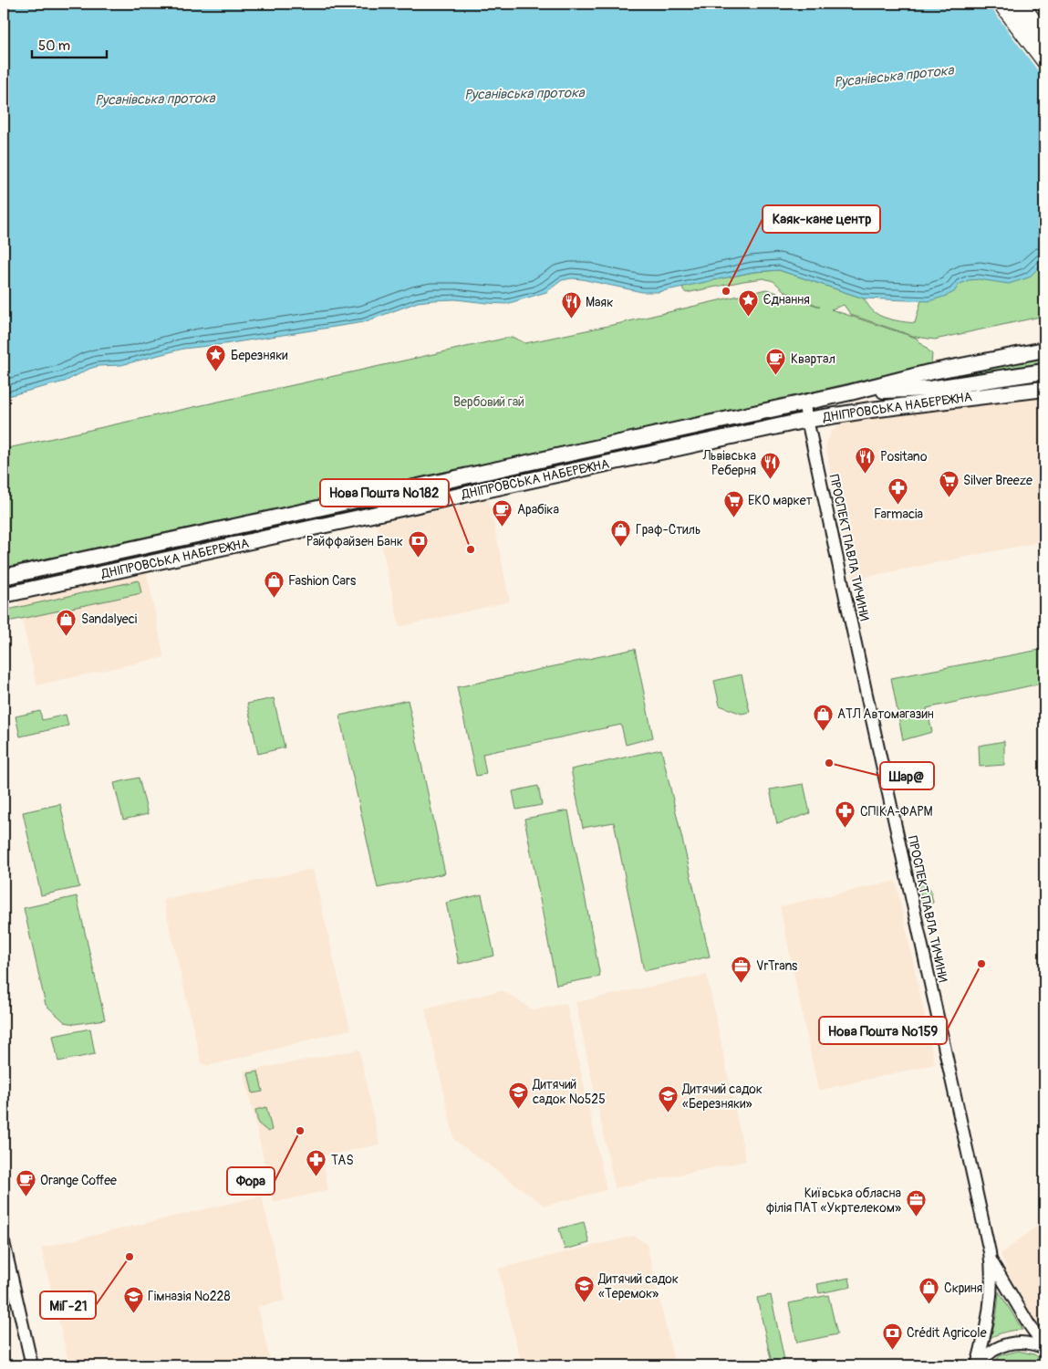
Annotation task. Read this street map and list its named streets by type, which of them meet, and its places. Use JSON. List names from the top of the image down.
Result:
{
  "streets": {
    "main road": ["ДНІПРОВСЬКА НАБЕРЕЖНА"],
    "street": ["ПРОСПЕКТ ПАВЛА ТИЧИНИ"]
  },
  "crossings": [
    ["ДНІПРОВСЬКА НАБЕРЕЖНА", "ПРОСПЕКТ ПАВЛА ТИЧИНИ"]
  ],
  "water": ["Русанівська протока"],
  "parks": ["Вербовий гай"],
  "places": {
    "other": [
      "Каяк-кане центр",
      "Нова Пошта №182",
      "Шар@",
      "Нова Пошта №159",
      "Фора",
      "МіГ-21"
    ],
    "place": ["Єднання", "Березняки"],
    "restaurant": ["Маяк", "Positano", "Львівська Реберня"],
    "cafe": ["Квартал", "Арабіка", "Orange Coffee"],
    "supermarket": ["Silver Breeze", "ЕКО маркет"],
    "pharmacy": ["Farmacia", "СПІКА-ФАРМ", "TAS"],
    "shop": [
      "Граф-Стиль",
      "Fashion Cars",
      "Sandalyeci",
      "АТЛ Автомагазин",
      "Скриня"
    ],
    "bank": ["Райффайзен Банк", "Crédit Agricole"],
    "office": ["VrTrans", "Київська обласна філія ПАТ «Укртелеком»"],
    "school or university": [
      "Дитячий садок №525",
      "Дитячий садок «Березняки»",
      "Дитячий садок «Теремок»",
      "Гімназія №228"
    ]
  },
  "scale_bar": "50 m"
}
